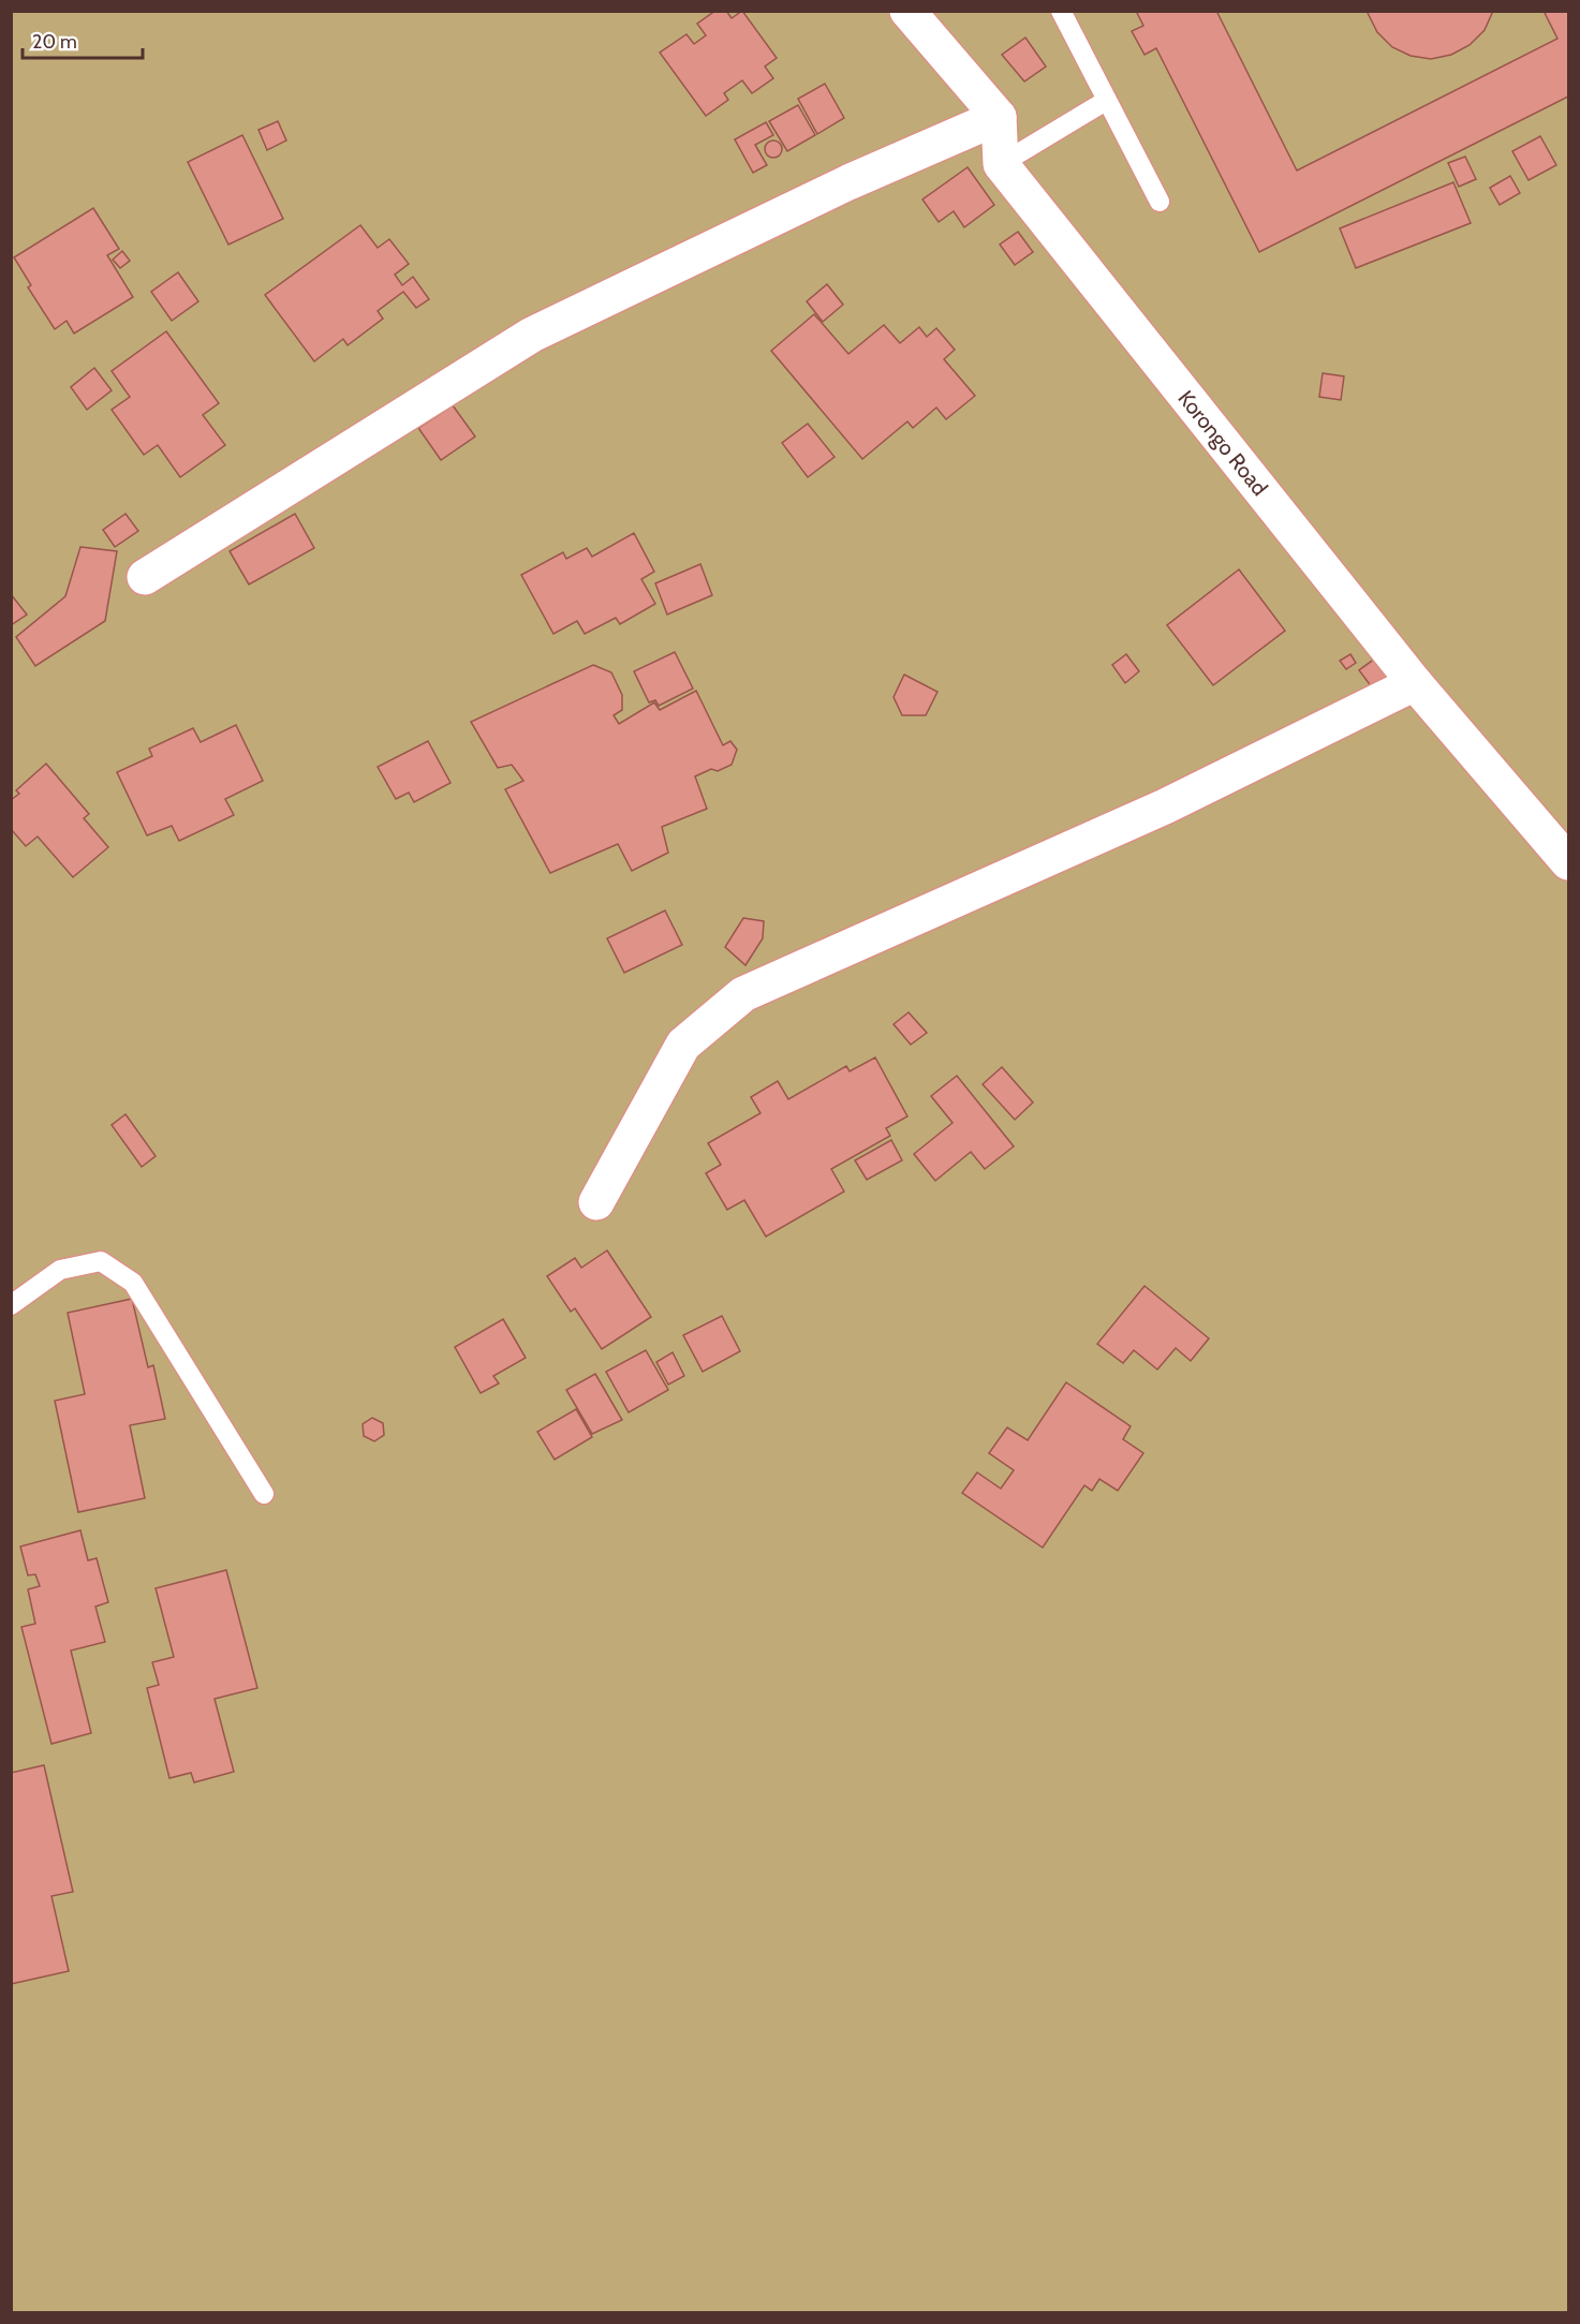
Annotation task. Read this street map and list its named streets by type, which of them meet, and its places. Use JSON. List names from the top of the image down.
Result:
{
  "streets": {
    "street": ["Korongo Road"]
  },
  "scale_bar": "20 m"
}
